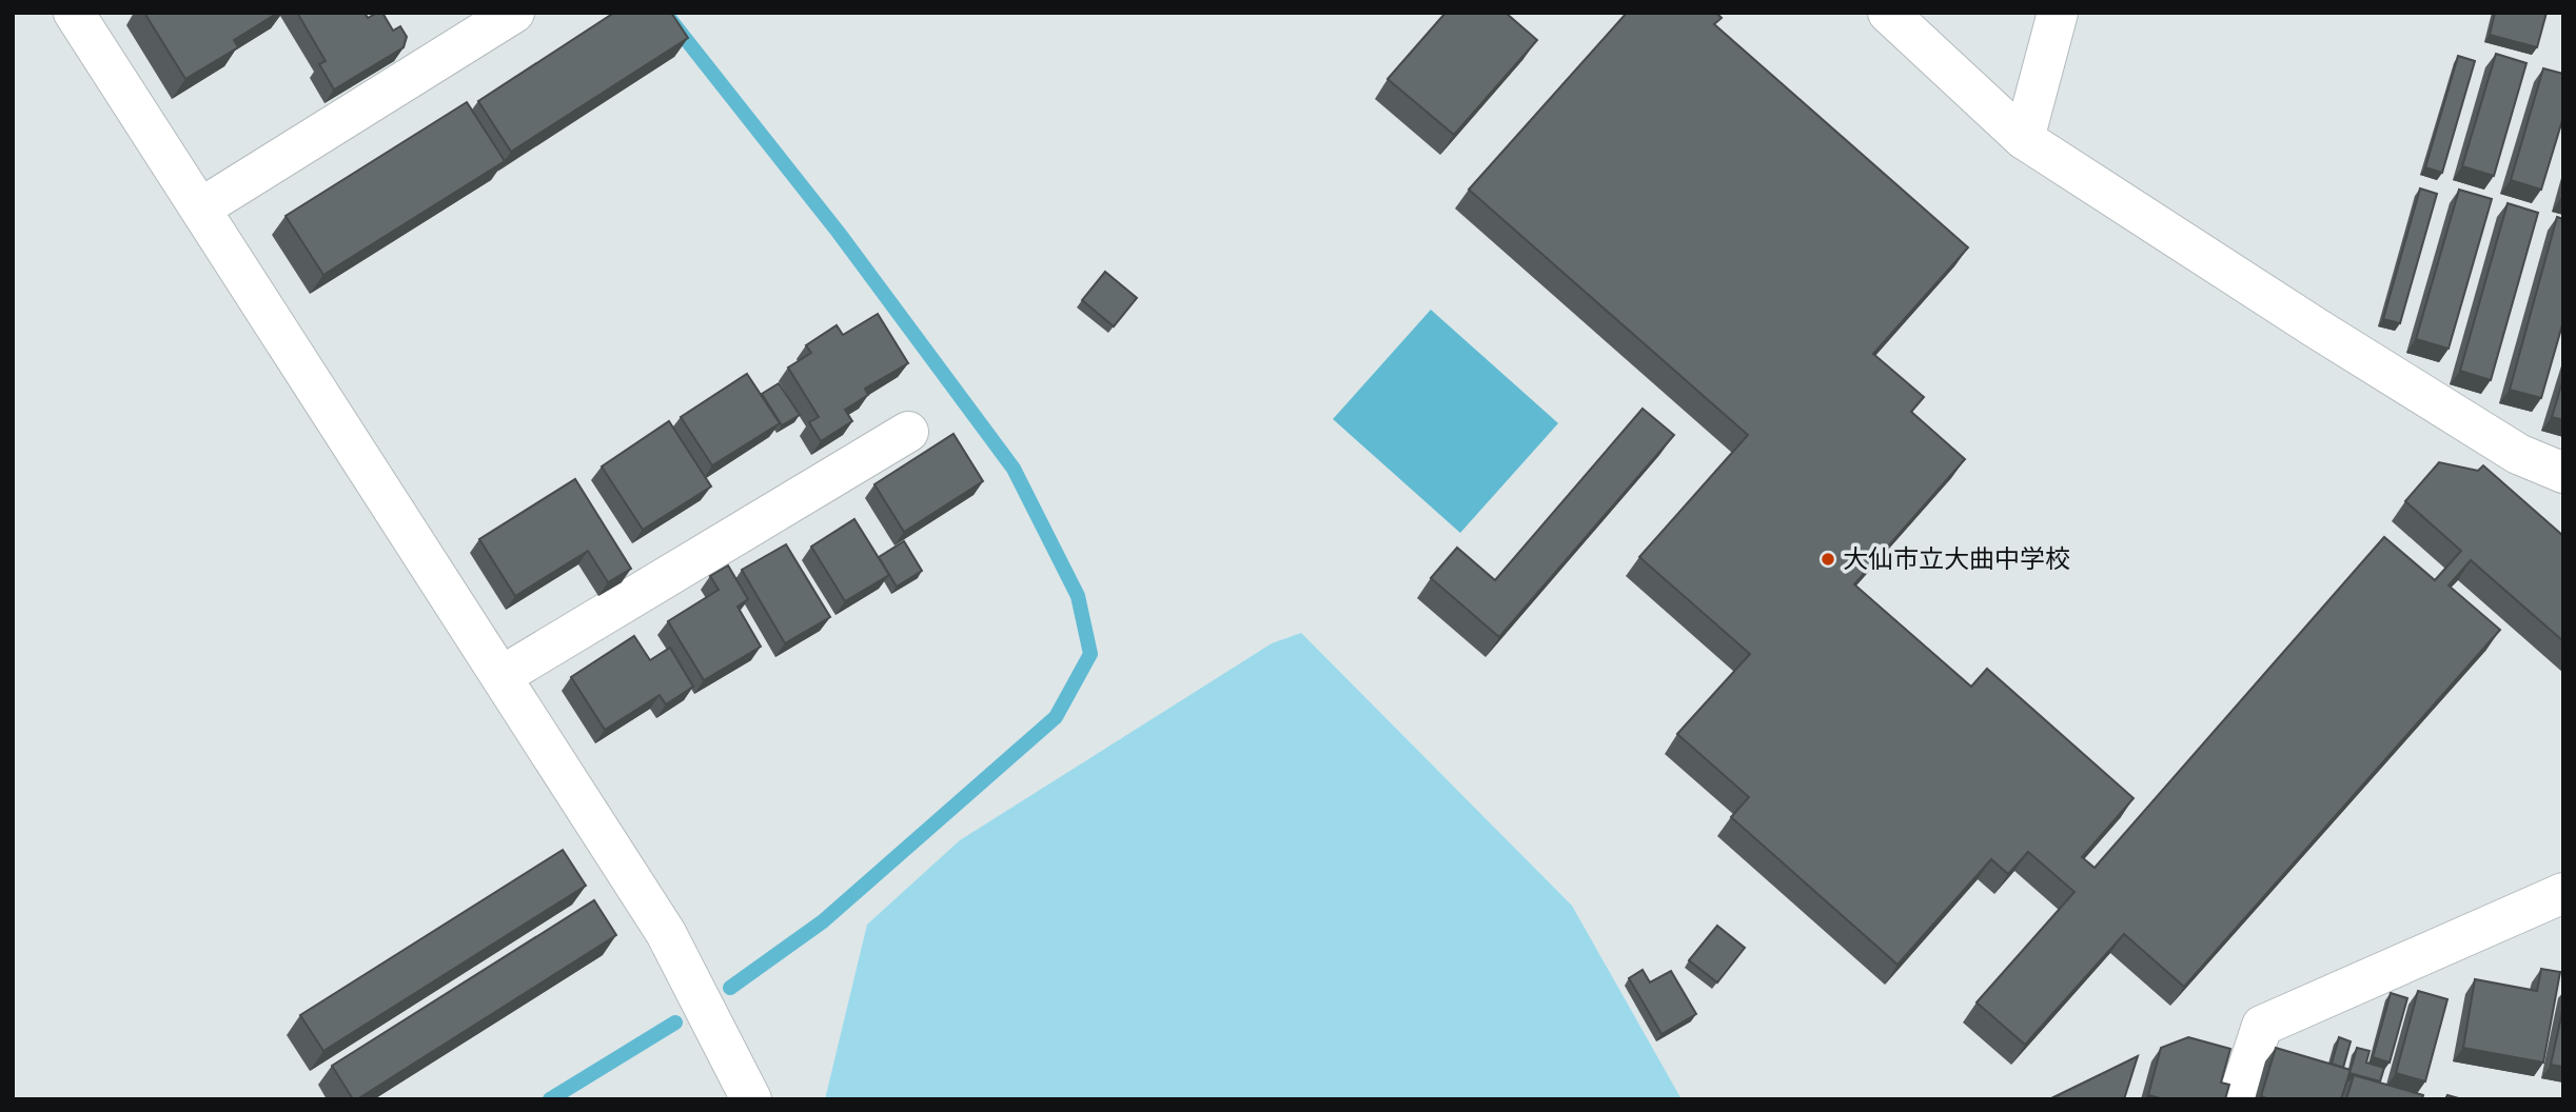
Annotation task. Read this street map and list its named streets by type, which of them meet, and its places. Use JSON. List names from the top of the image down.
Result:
{
  "places": ["大仙市立大曲中学校"]
}
